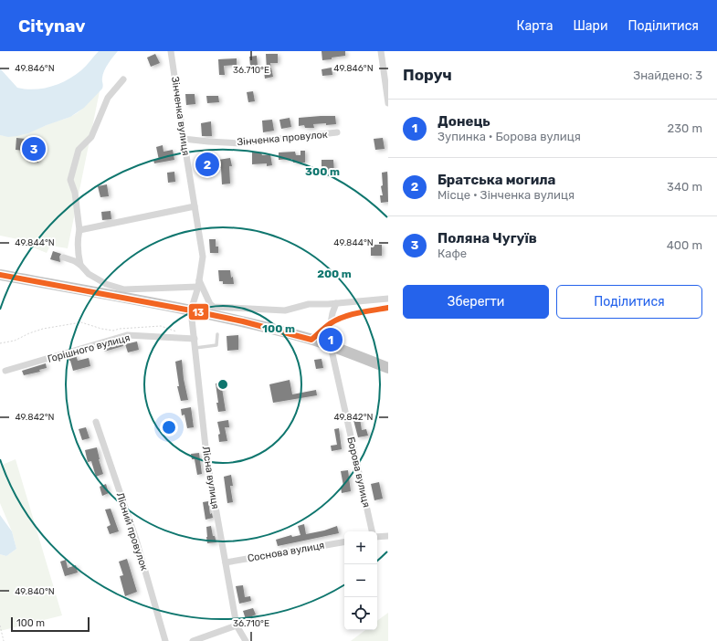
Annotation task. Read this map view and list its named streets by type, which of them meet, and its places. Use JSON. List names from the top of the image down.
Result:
{
  "streets": {
    "street": [
      "Зінченка вулиця",
      "Зінченка провулок",
      "Горішного вулиця",
      "Борова вулиця",
      "Лісна вулиця",
      "Лісний провулок",
      "Соснова вулиця"
    ]
  },
  "crossings": [
    ["Зінченка вулиця", "Зінченка провулок"],
    ["Зінченка вулиця", "Лісна вулиця"],
    ["Горішного вулиця", "Лісна вулиця"],
    ["Лісна вулиця", "Соснова вулиця"]
  ],
  "lines": ["transit line 13"],
  "scale_bar": "100 m",
  "page": {
    "header": "Citynav",
    "nav": ["Карта", "Шари", "Поділитися"],
    "heading": ["Поруч", "Знайдено: 3"],
    "list": [
      {
        "mark": "1",
        "name": "Донець",
        "note": "Зупинка · Борова вулиця",
        "value": "230 m"
      },
      {
        "mark": "2",
        "name": "Братська могила",
        "note": "Місце · Зінченка вулиця",
        "value": "340 m"
      },
      {
        "mark": "3",
        "name": "Поляна Чугуїв",
        "note": "Кафе",
        "value": "400 m"
      }
    ],
    "pins": ["3", "2", "1"],
    "buttons": ["Зберегти", "Поділитися"],
    "map_buttons": ["+", "−"],
    "scale": "100 m"
  },
  "coordinates": [
    "49.846°N",
    "36.710°E",
    "49.844°N",
    "49.842°N",
    "49.840°N"
  ],
  "rings": ["300 m", "200 m", "100 m"]
}
